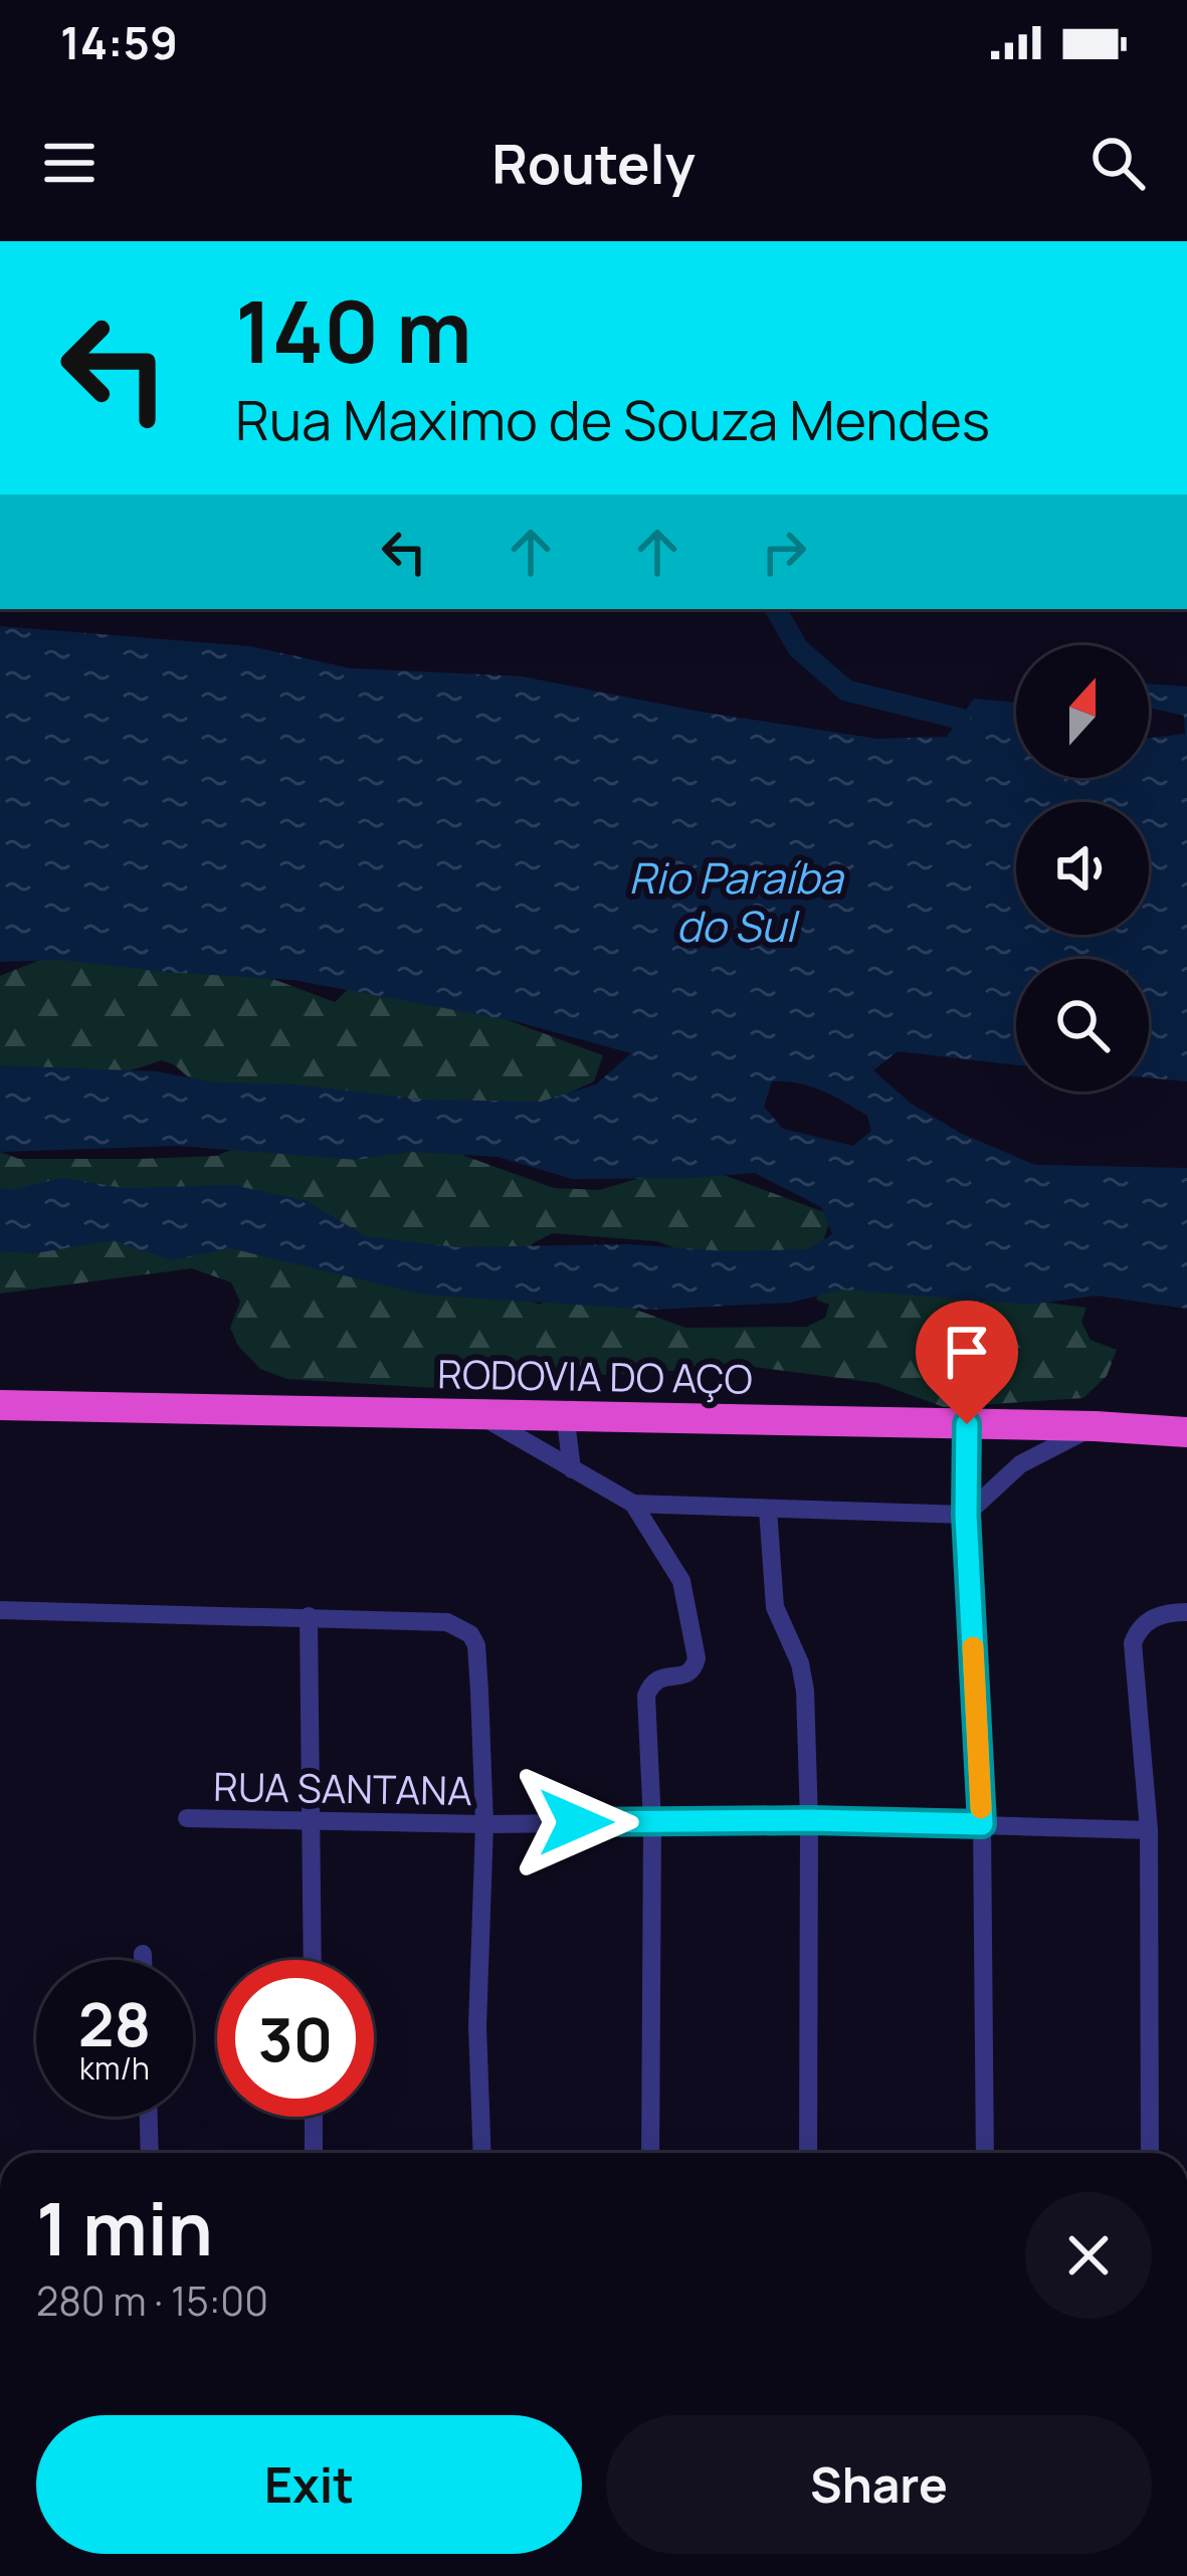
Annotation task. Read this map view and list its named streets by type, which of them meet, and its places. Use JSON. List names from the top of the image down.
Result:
{
  "streets": {
    "highway": ["RODOVIA DO AÇO"],
    "street": ["RUA SANTANA"]
  },
  "water": ["Rio Paraíba do Sul"],
  "north": "top",
  "page": {
    "status": "14:59",
    "header": "Routely",
    "turn": ["140 m", "Rua Maximo de Souza Mendes"],
    "speed": "28 km/h",
    "limit": "30",
    "heading": ["1 min", "280 m · 15:00"],
    "buttons": ["Exit", "Share"]
  }
}
